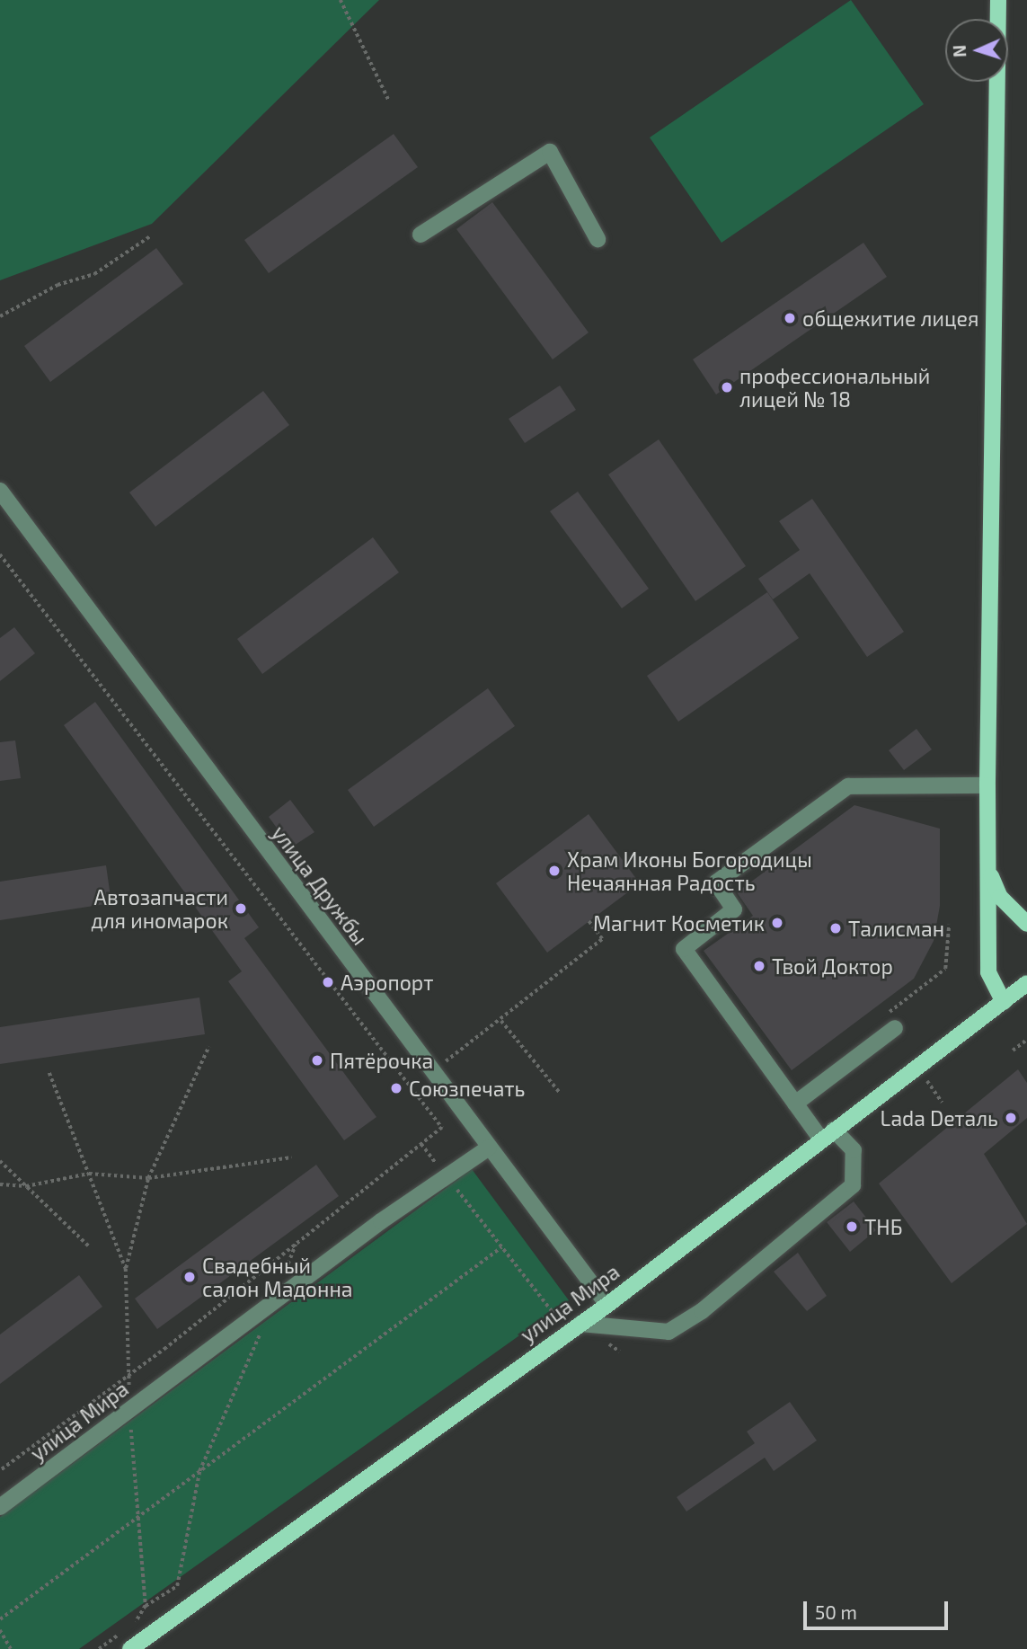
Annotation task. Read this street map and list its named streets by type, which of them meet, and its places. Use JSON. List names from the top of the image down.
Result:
{
  "streets": {
    "main road": ["улица Мира"],
    "street": ["улица Дружбы"]
  },
  "crossings": [
    ["улица Дружбы", "улица Мира"]
  ],
  "places": [
    "общежитие лицея",
    "профессиональный лицей № 18",
    "Храм Иконы Богородицы Нечаянная Радость",
    "Автозапчасти для иномарок",
    "Магнит Косметик",
    "Талисман",
    "Твой Доктор",
    "Аэропорт",
    "Пятёрочка",
    "Союзпечать",
    "Lada Dеталь",
    "ТНБ",
    "Свадебный салон Мадонна"
  ],
  "scale_bar": "50 m",
  "north": "left"
}
